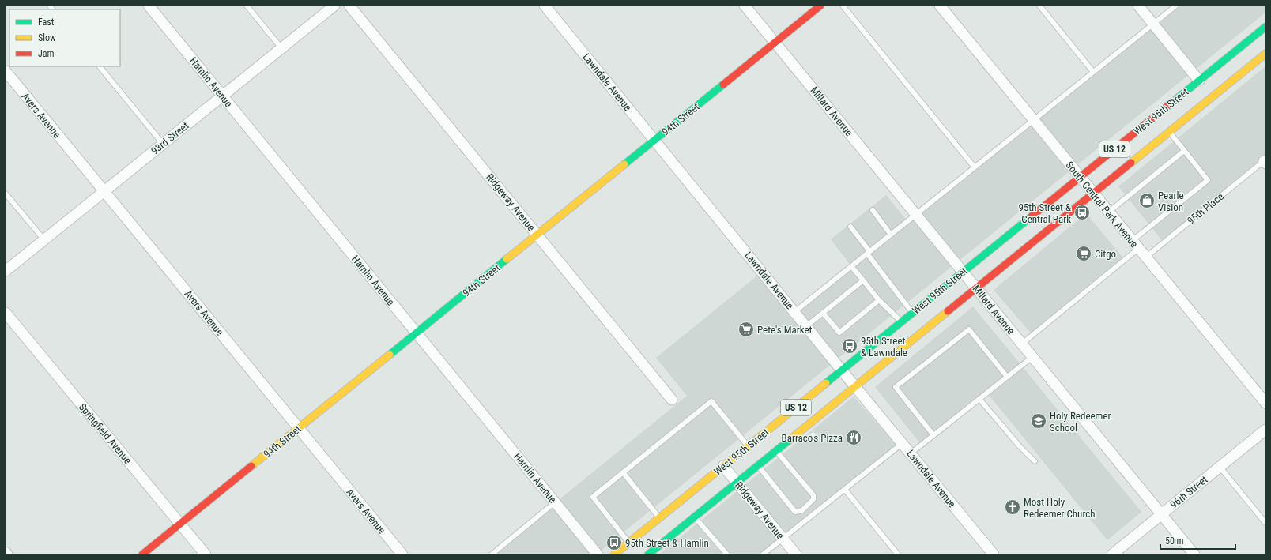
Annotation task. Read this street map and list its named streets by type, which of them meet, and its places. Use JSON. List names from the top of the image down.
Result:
{
  "streets": {
    "main road": ["West 95th Street", "94th Street", "US 12"],
    "street": [
      "Hamlin Avenue",
      "Lawndale Avenue",
      "Millard Avenue",
      "Avers Avenue",
      "93rd Street",
      "Ridgeway Avenue",
      "South Central Park Avenue",
      "Springfield Avenue",
      "96th Street"
    ],
    "lane": ["95th Place"]
  },
  "crossings": [
    ["Hamlin Avenue", "94th Street"],
    ["Hamlin Avenue", "93rd Street"],
    ["Lawndale Avenue", "West 95th Street"],
    ["Lawndale Avenue", "94th Street"],
    ["Millard Avenue", "West 95th Street"],
    ["Millard Avenue", "94th Street"],
    ["Millard Avenue", "96th Street"],
    ["West 95th Street", "Ridgeway Avenue"],
    ["West 95th Street", "South Central Park Avenue"],
    ["Avers Avenue", "94th Street"],
    ["Avers Avenue", "93rd Street"],
    ["94th Street", "Ridgeway Avenue"],
    ["94th Street", "Springfield Avenue"],
    ["South Central Park Avenue", "95th Place"]
  ],
  "places": {
    "shop": ["Pearle Vision"],
    "bus stop": ["95th Street & Central Park", "95th Street & Lawndale", "95th Street & Hamlin"],
    "supermarket": ["Citgo", "Pete's Market"],
    "school or university": ["Holy Redeemer School"],
    "restaurant": ["Barraco's Pizza"],
    "church": ["Most Holy Redeemer Church"]
  },
  "legend": ["Fast", "Slow", "Jam"],
  "scale_bar": "50 m"
}
